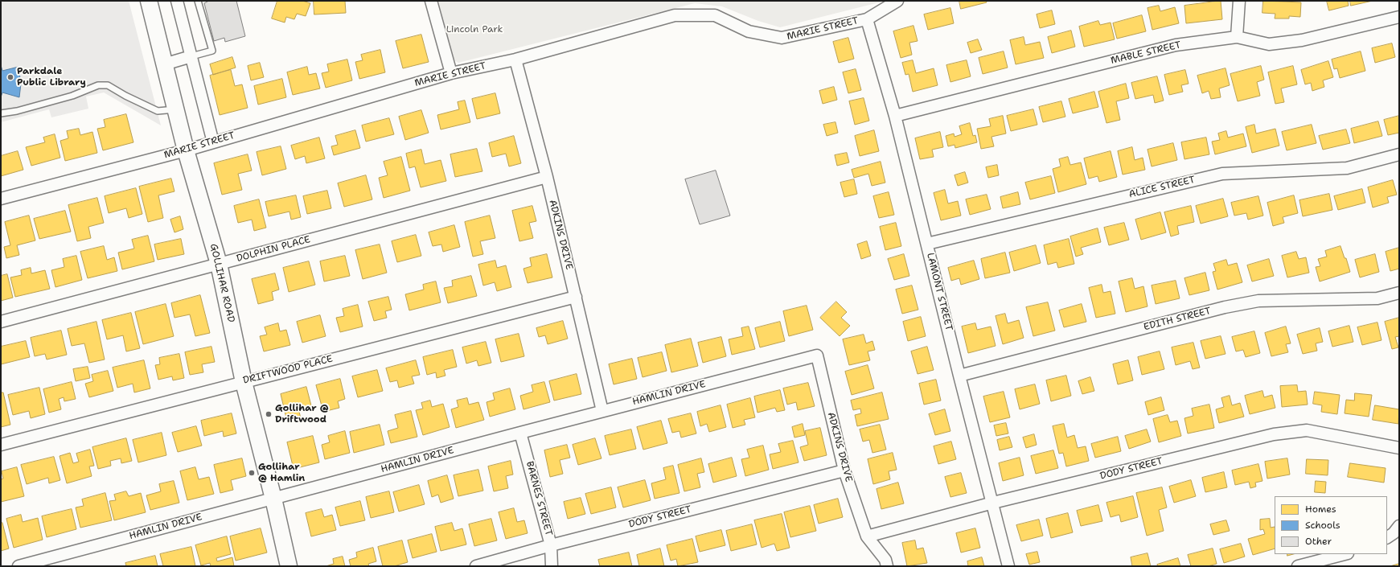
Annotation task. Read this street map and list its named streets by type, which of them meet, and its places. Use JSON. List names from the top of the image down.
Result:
{
  "streets": {
    "main road": ["GOLLIHAR ROAD"],
    "street": [
      "MARIE STREET",
      "MABLE STREET",
      "ALICE STREET",
      "ADKINS DRIVE",
      "DOLPHIN PLACE",
      "LAMONT STREET",
      "EDITH STREET",
      "DRIFTWOOD PLACE",
      "HAMLIN DRIVE",
      "DODY STREET",
      "BARNES STREET"
    ]
  },
  "crossings": [
    ["MARIE STREET", "ADKINS DRIVE"],
    ["MARIE STREET", "GOLLIHAR ROAD"],
    ["MARIE STREET", "LAMONT STREET"],
    ["MABLE STREET", "LAMONT STREET"],
    ["ALICE STREET", "LAMONT STREET"],
    ["ADKINS DRIVE", "DOLPHIN PLACE"],
    ["ADKINS DRIVE", "DRIFTWOOD PLACE"],
    ["ADKINS DRIVE", "HAMLIN DRIVE"],
    ["ADKINS DRIVE", "DODY STREET"],
    ["DOLPHIN PLACE", "GOLLIHAR ROAD"],
    ["GOLLIHAR ROAD", "DRIFTWOOD PLACE"],
    ["GOLLIHAR ROAD", "HAMLIN DRIVE"],
    ["LAMONT STREET", "EDITH STREET"],
    ["LAMONT STREET", "DODY STREET"],
    ["HAMLIN DRIVE", "BARNES STREET"],
    ["DODY STREET", "BARNES STREET"]
  ],
  "parks": ["Lincoln Park"],
  "places": ["Parkdale Public Library", "Gollihar @ Driftwood", "Gollihar @ Hamlin"],
  "legend": ["Homes", "Schools", "Other"]
}
